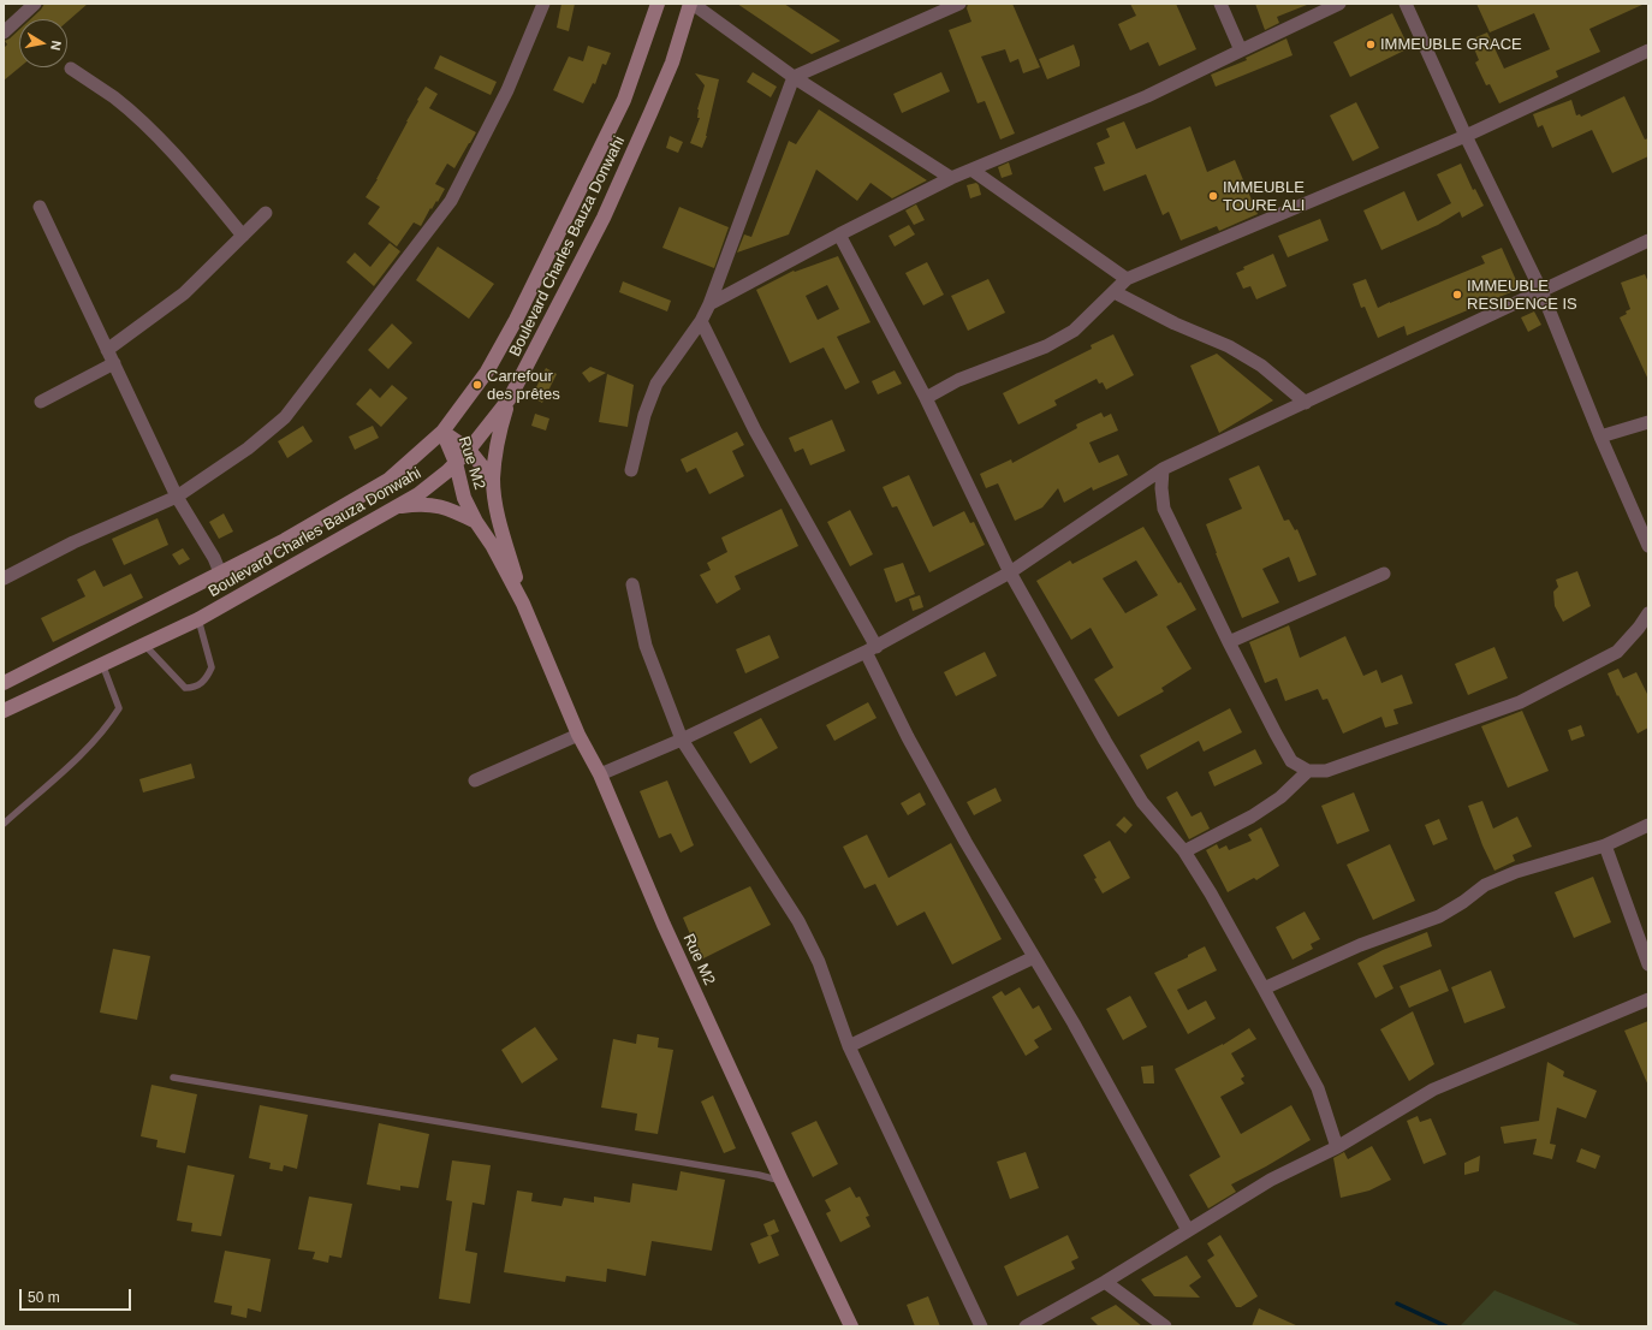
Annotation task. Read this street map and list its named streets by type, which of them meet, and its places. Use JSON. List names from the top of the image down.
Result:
{
  "streets": {
    "main road": ["Boulevard Charles Bauza Donwahi", "Rue M2"]
  },
  "crossings": [
    ["Boulevard Charles Bauza Donwahi", "Rue M2"]
  ],
  "places": [
    "IMMEUBLE GRACE",
    "IMMEUBLE TOURE ALI",
    "IMMEUBLE RESIDENCE IS",
    "Carrefour des prêtes"
  ],
  "scale_bar": "50 m",
  "north": "right"
}
